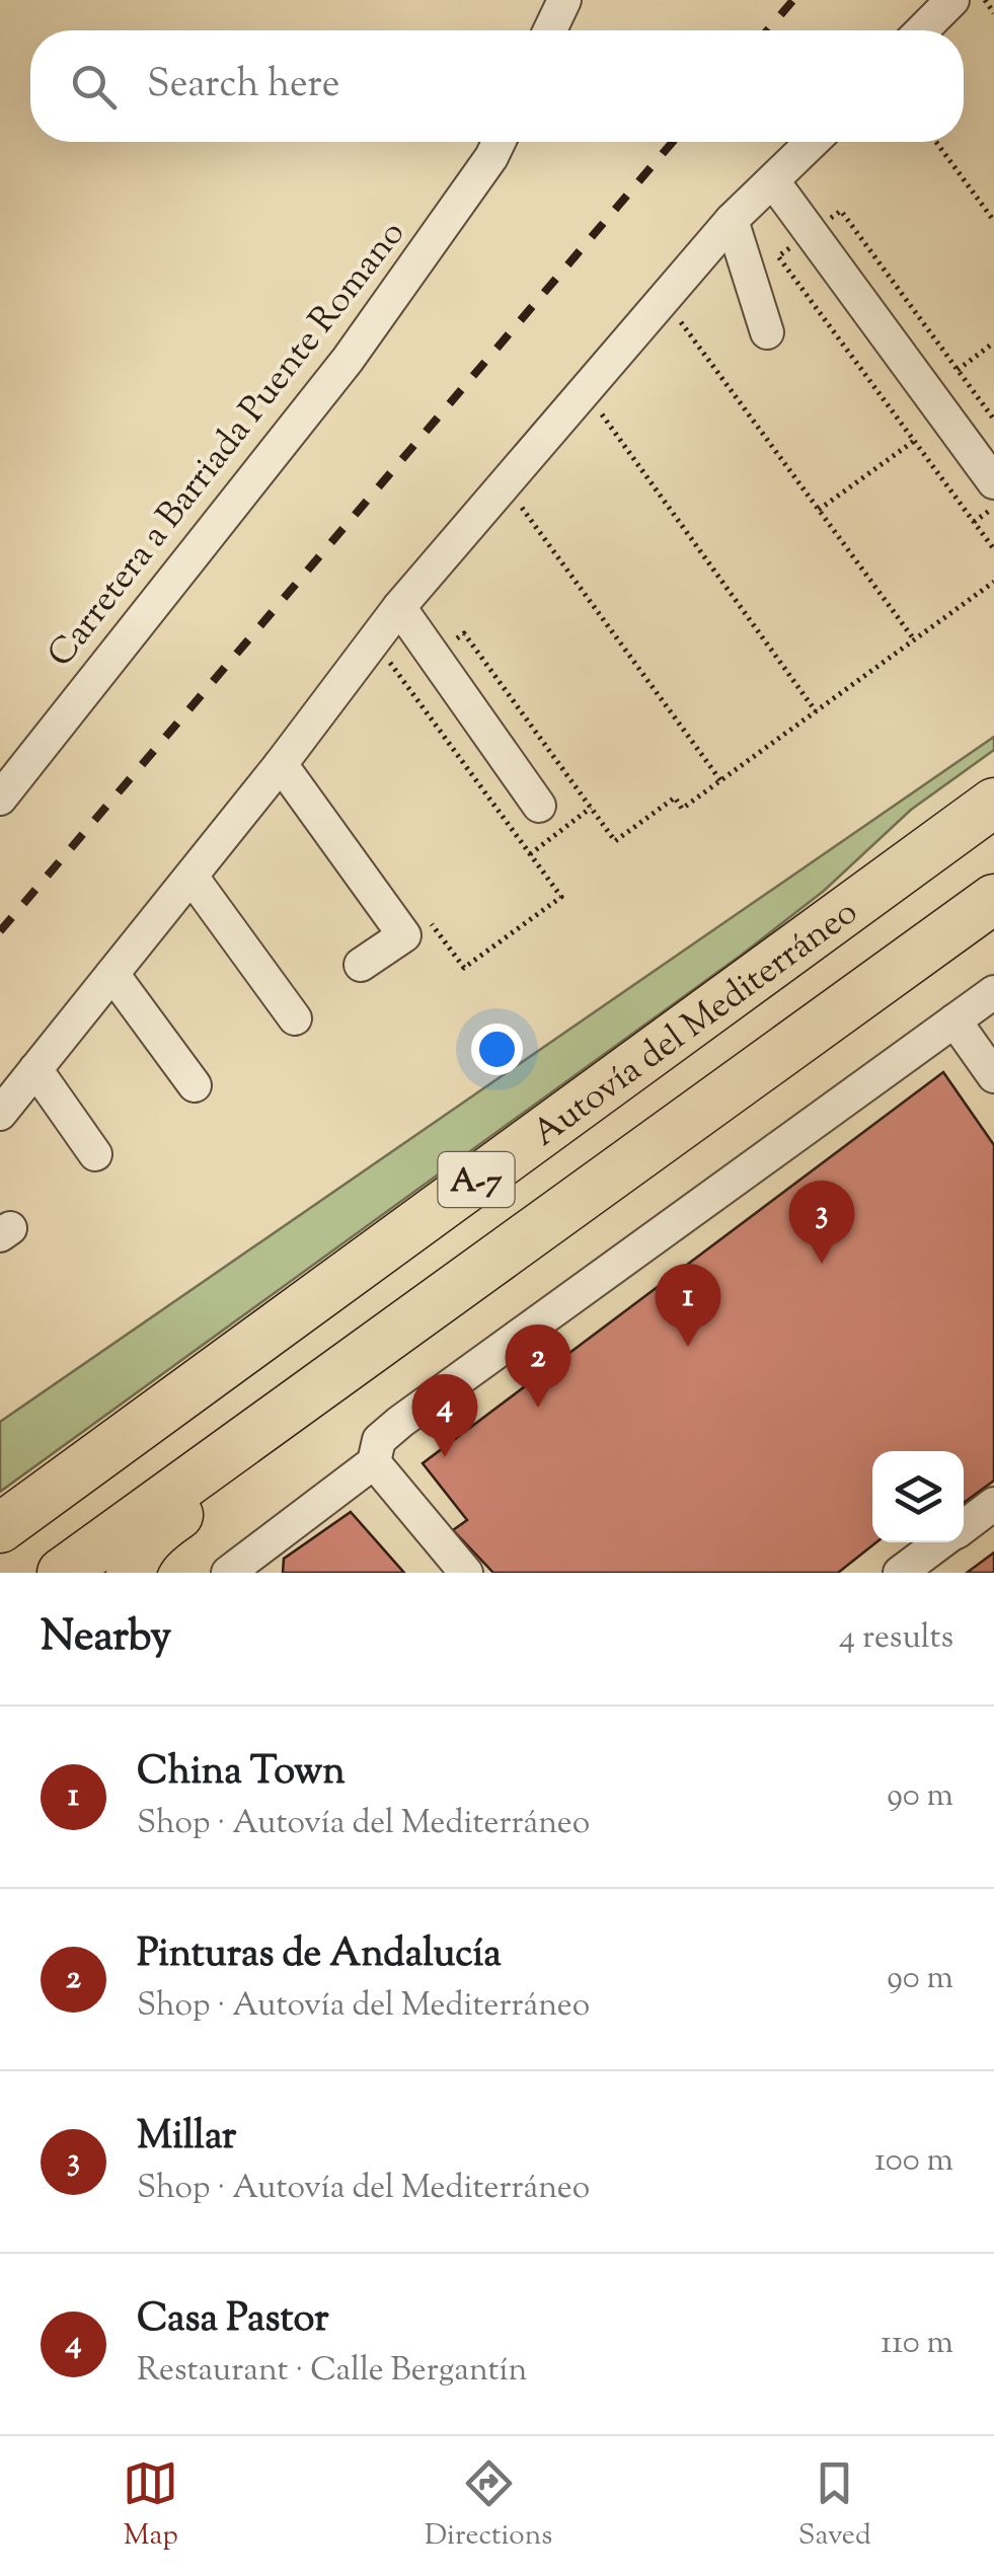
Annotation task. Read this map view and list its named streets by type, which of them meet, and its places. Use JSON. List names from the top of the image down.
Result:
{
  "streets": {
    "highway": ["Autovía del Mediterráneo", "A-7"],
    "street": ["Carretera a Barriada Puente Romano"]
  },
  "page": {
    "search": "Search here",
    "pins": [
      "3",
      "1",
      "2",
      "4"
    ],
    "heading": ["Nearby", "4 results"],
    "list": [
      {
        "mark": "1",
        "name": "China Town",
        "note": "Shop · Autovía del Mediterráneo",
        "value": "90 m"
      },
      {
        "mark": "2",
        "name": "Pinturas de Andalucía",
        "note": "Shop · Autovía del Mediterráneo",
        "value": "90 m"
      },
      {
        "mark": "3",
        "name": "Millar",
        "note": "Shop · Autovía del Mediterráneo",
        "value": "100 m"
      },
      {
        "mark": "4",
        "name": "Casa Pastor",
        "note": "Restaurant · Calle Bergantín",
        "value": "110 m"
      }
    ],
    "nav": ["Map", "Directions", "Saved"]
  }
}
